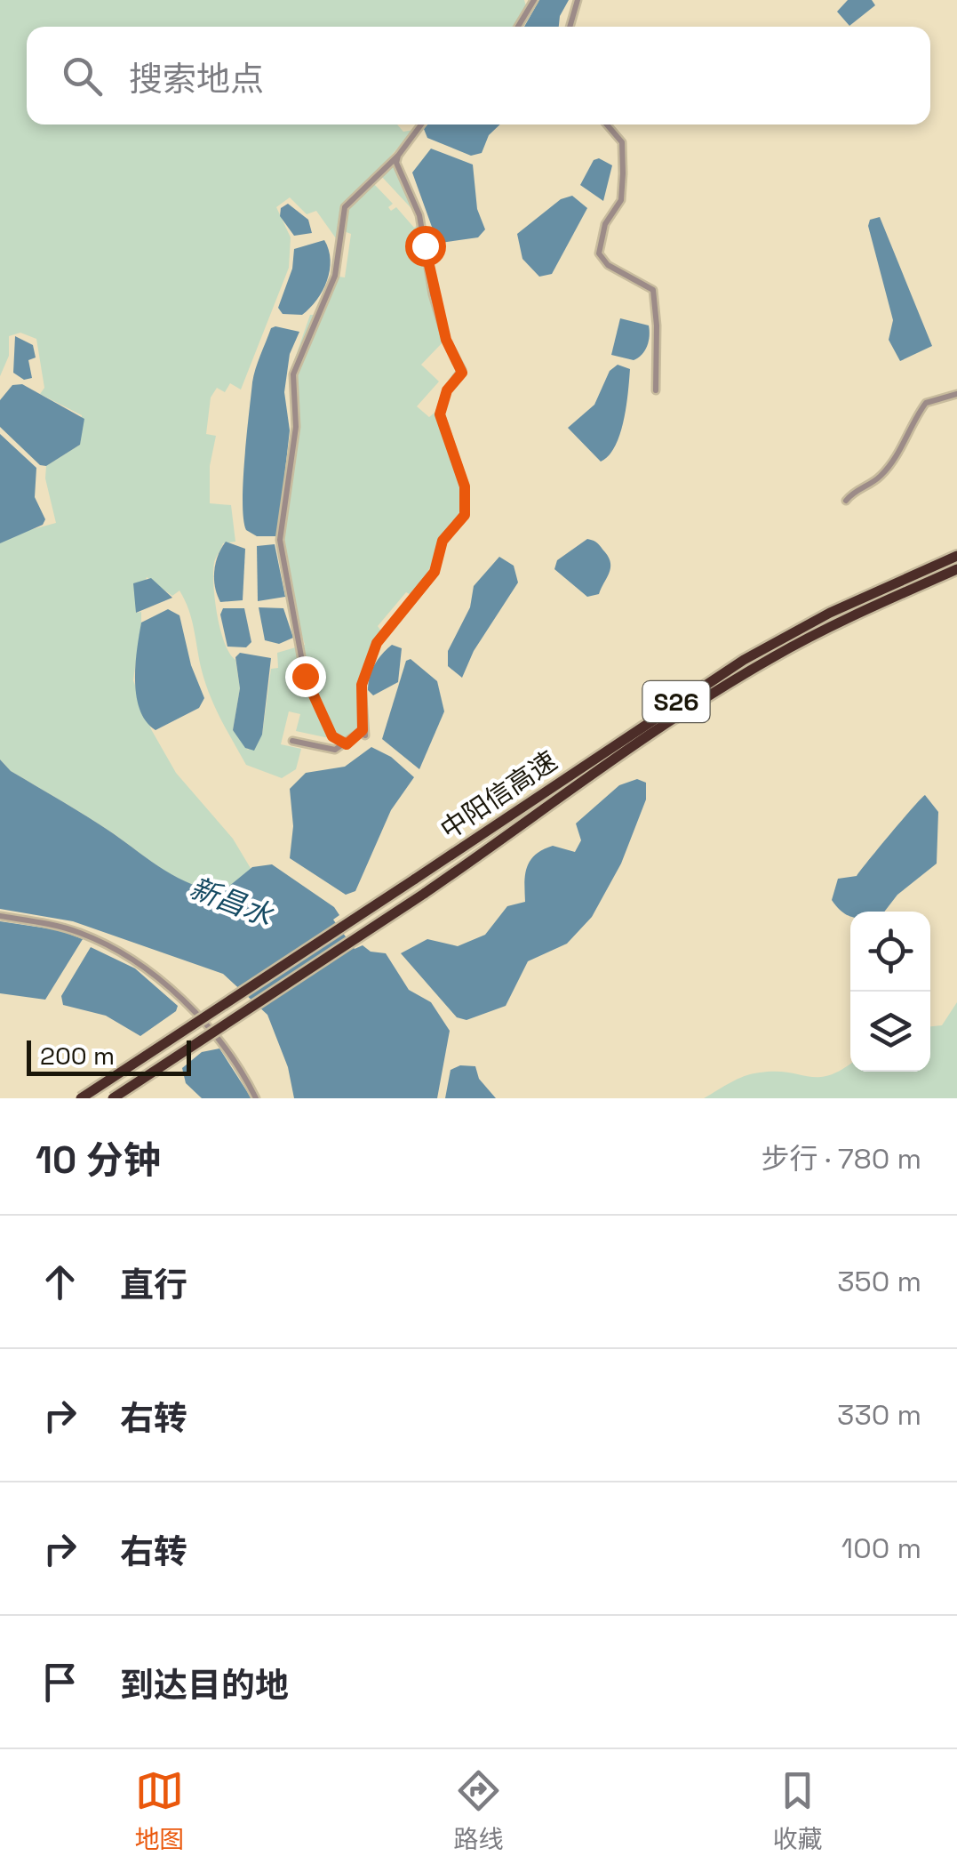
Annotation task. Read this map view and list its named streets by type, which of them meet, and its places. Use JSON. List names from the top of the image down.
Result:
{
  "streets": {
    "highway": ["S26", "中阳信高速"]
  },
  "water": ["新昌水"],
  "scale_bar": "200 m",
  "page": {
    "search": "搜索地点",
    "scale": "200 m",
    "heading": ["10 分钟", "步行 · 780 m"],
    "list": [
      ["直行", "350 m"],
      ["右转", "330 m"],
      ["右转", "100 m"],
      "到达目的地"
    ],
    "nav": ["地图", "路线", "收藏"]
  }
}
